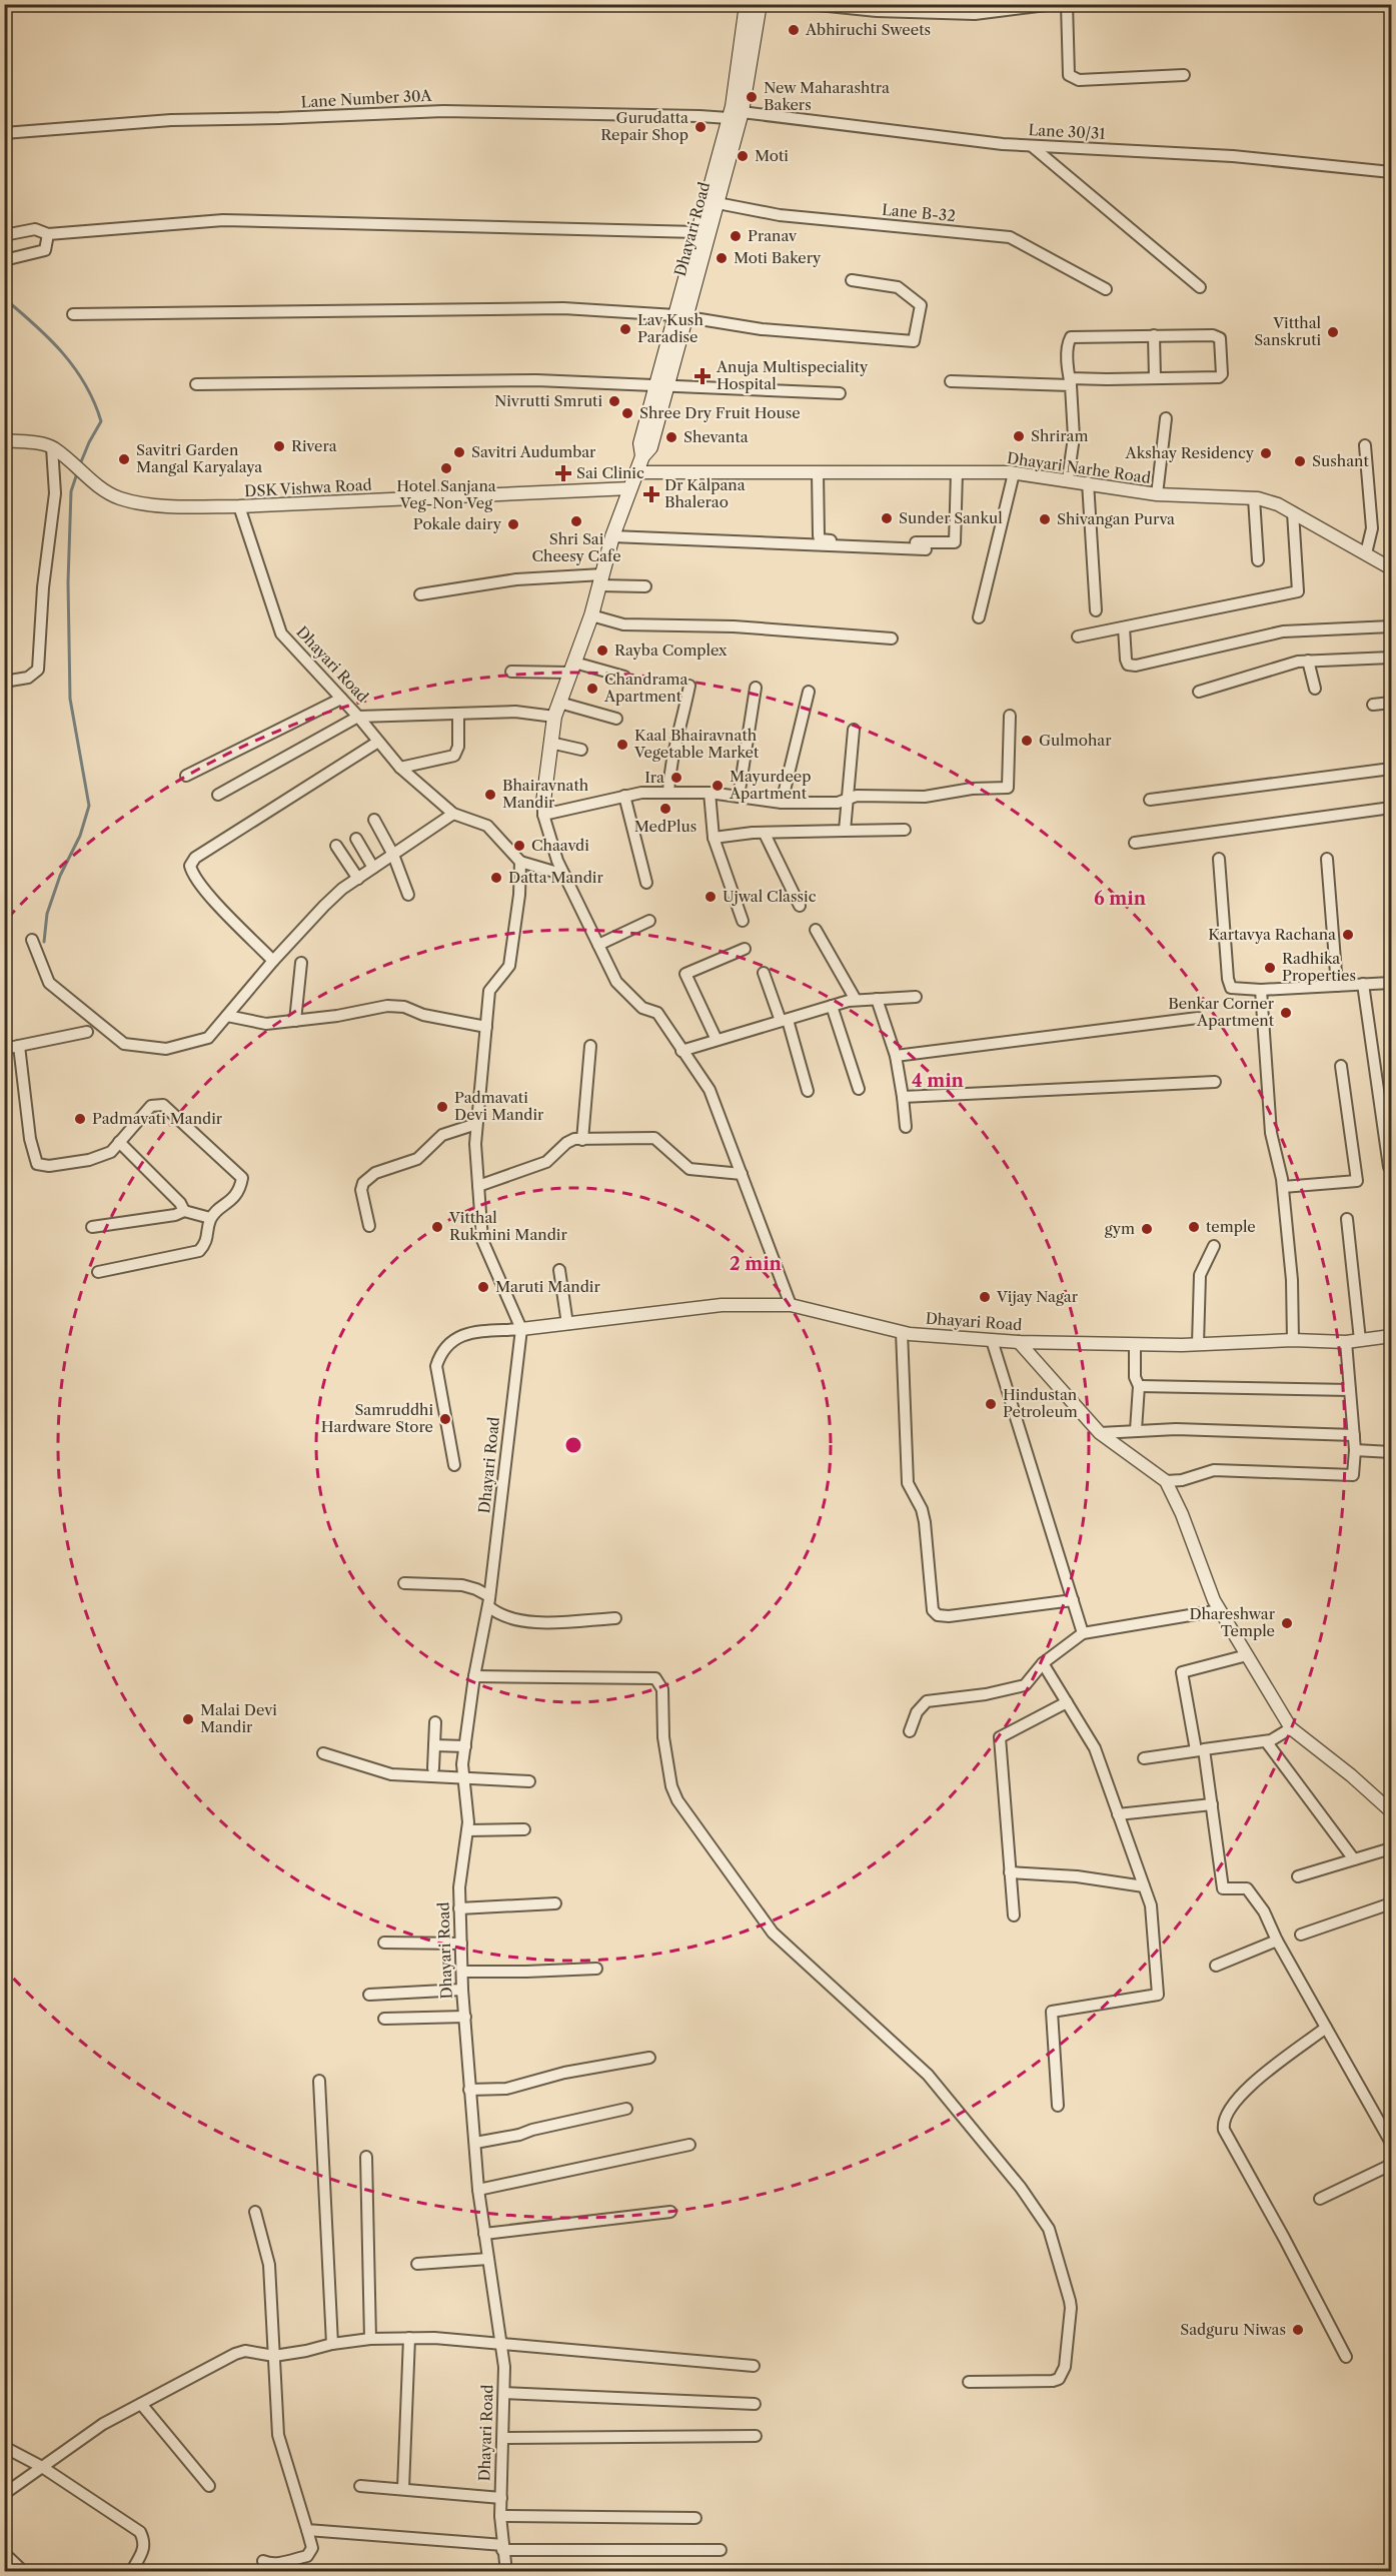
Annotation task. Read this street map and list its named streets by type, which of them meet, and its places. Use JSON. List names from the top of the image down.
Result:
{
  "streets": {
    "main road": ["Dhayari Road"],
    "street": [
      "Lane Number 30A",
      "Lane 30/31",
      "Lane B-32",
      "Dhayari Narhe Road",
      "DSK Vishwa Road"
    ]
  },
  "crossings": [
    ["Lane Number 30A", "Dhayari Road"],
    ["Lane 30/31", "Dhayari Road"],
    ["Lane B-32", "Dhayari Road"],
    ["Dhayari Road", "Dhayari Narhe Road"],
    ["Dhayari Road", "DSK Vishwa Road"]
  ],
  "places": {
    "other": [
      "Abhiruchi Sweets",
      "New Maharashtra Bakers",
      "Gurudatta Repair Shop",
      "Moti",
      "Pranav",
      "Moti Bakery",
      "Lav Kush Paradise",
      "Vitthal Sanskruti",
      "Nivrutti Smruti",
      "Shree Dry Fruit House",
      "Shriram",
      "Shevanta",
      "Rivera",
      "Savitri Audumbar",
      "Akshay Residency",
      "Savitri Garden Mangal Karyalaya",
      "Sushant",
      "Hotel Sanjana Veg-Non Veg",
      "Sunder Sankul",
      "Shivangan Purva",
      "Shri Sai Cheesy Cafe",
      "Pokale dairy",
      "Rayba Complex",
      "Chandrama Apartment",
      "Gulmohar",
      "Kaal Bhairavnath Vegetable Market",
      "Ira",
      "Mayurdeep Apartment",
      "Bhairavnath Mandir",
      "MedPlus",
      "Chaavdi",
      "Datta Mandir",
      "Ujwal Classic",
      "Kartavya Rachana",
      "Radhika Properties",
      "Benkar Corner Apartment",
      "Padmavati Devi Mandir",
      "Padmavati Mandir",
      "Vitthal Rukmini Mandir",
      "temple",
      "gym",
      "Maruti Mandir",
      "Vijay Nagar",
      "Hindustan Petroleum",
      "Samruddhi Hardware Store",
      "Dhareshwar Temple",
      "Malai Devi Mandir",
      "Sadguru Niwas"
    ],
    "health": ["Anuja Multispeciality Hospital", "Sai Clinic", "Dr Kalpana Bhalerao"]
  },
  "rings": ["6 min", "4 min", "2 min"]
}
